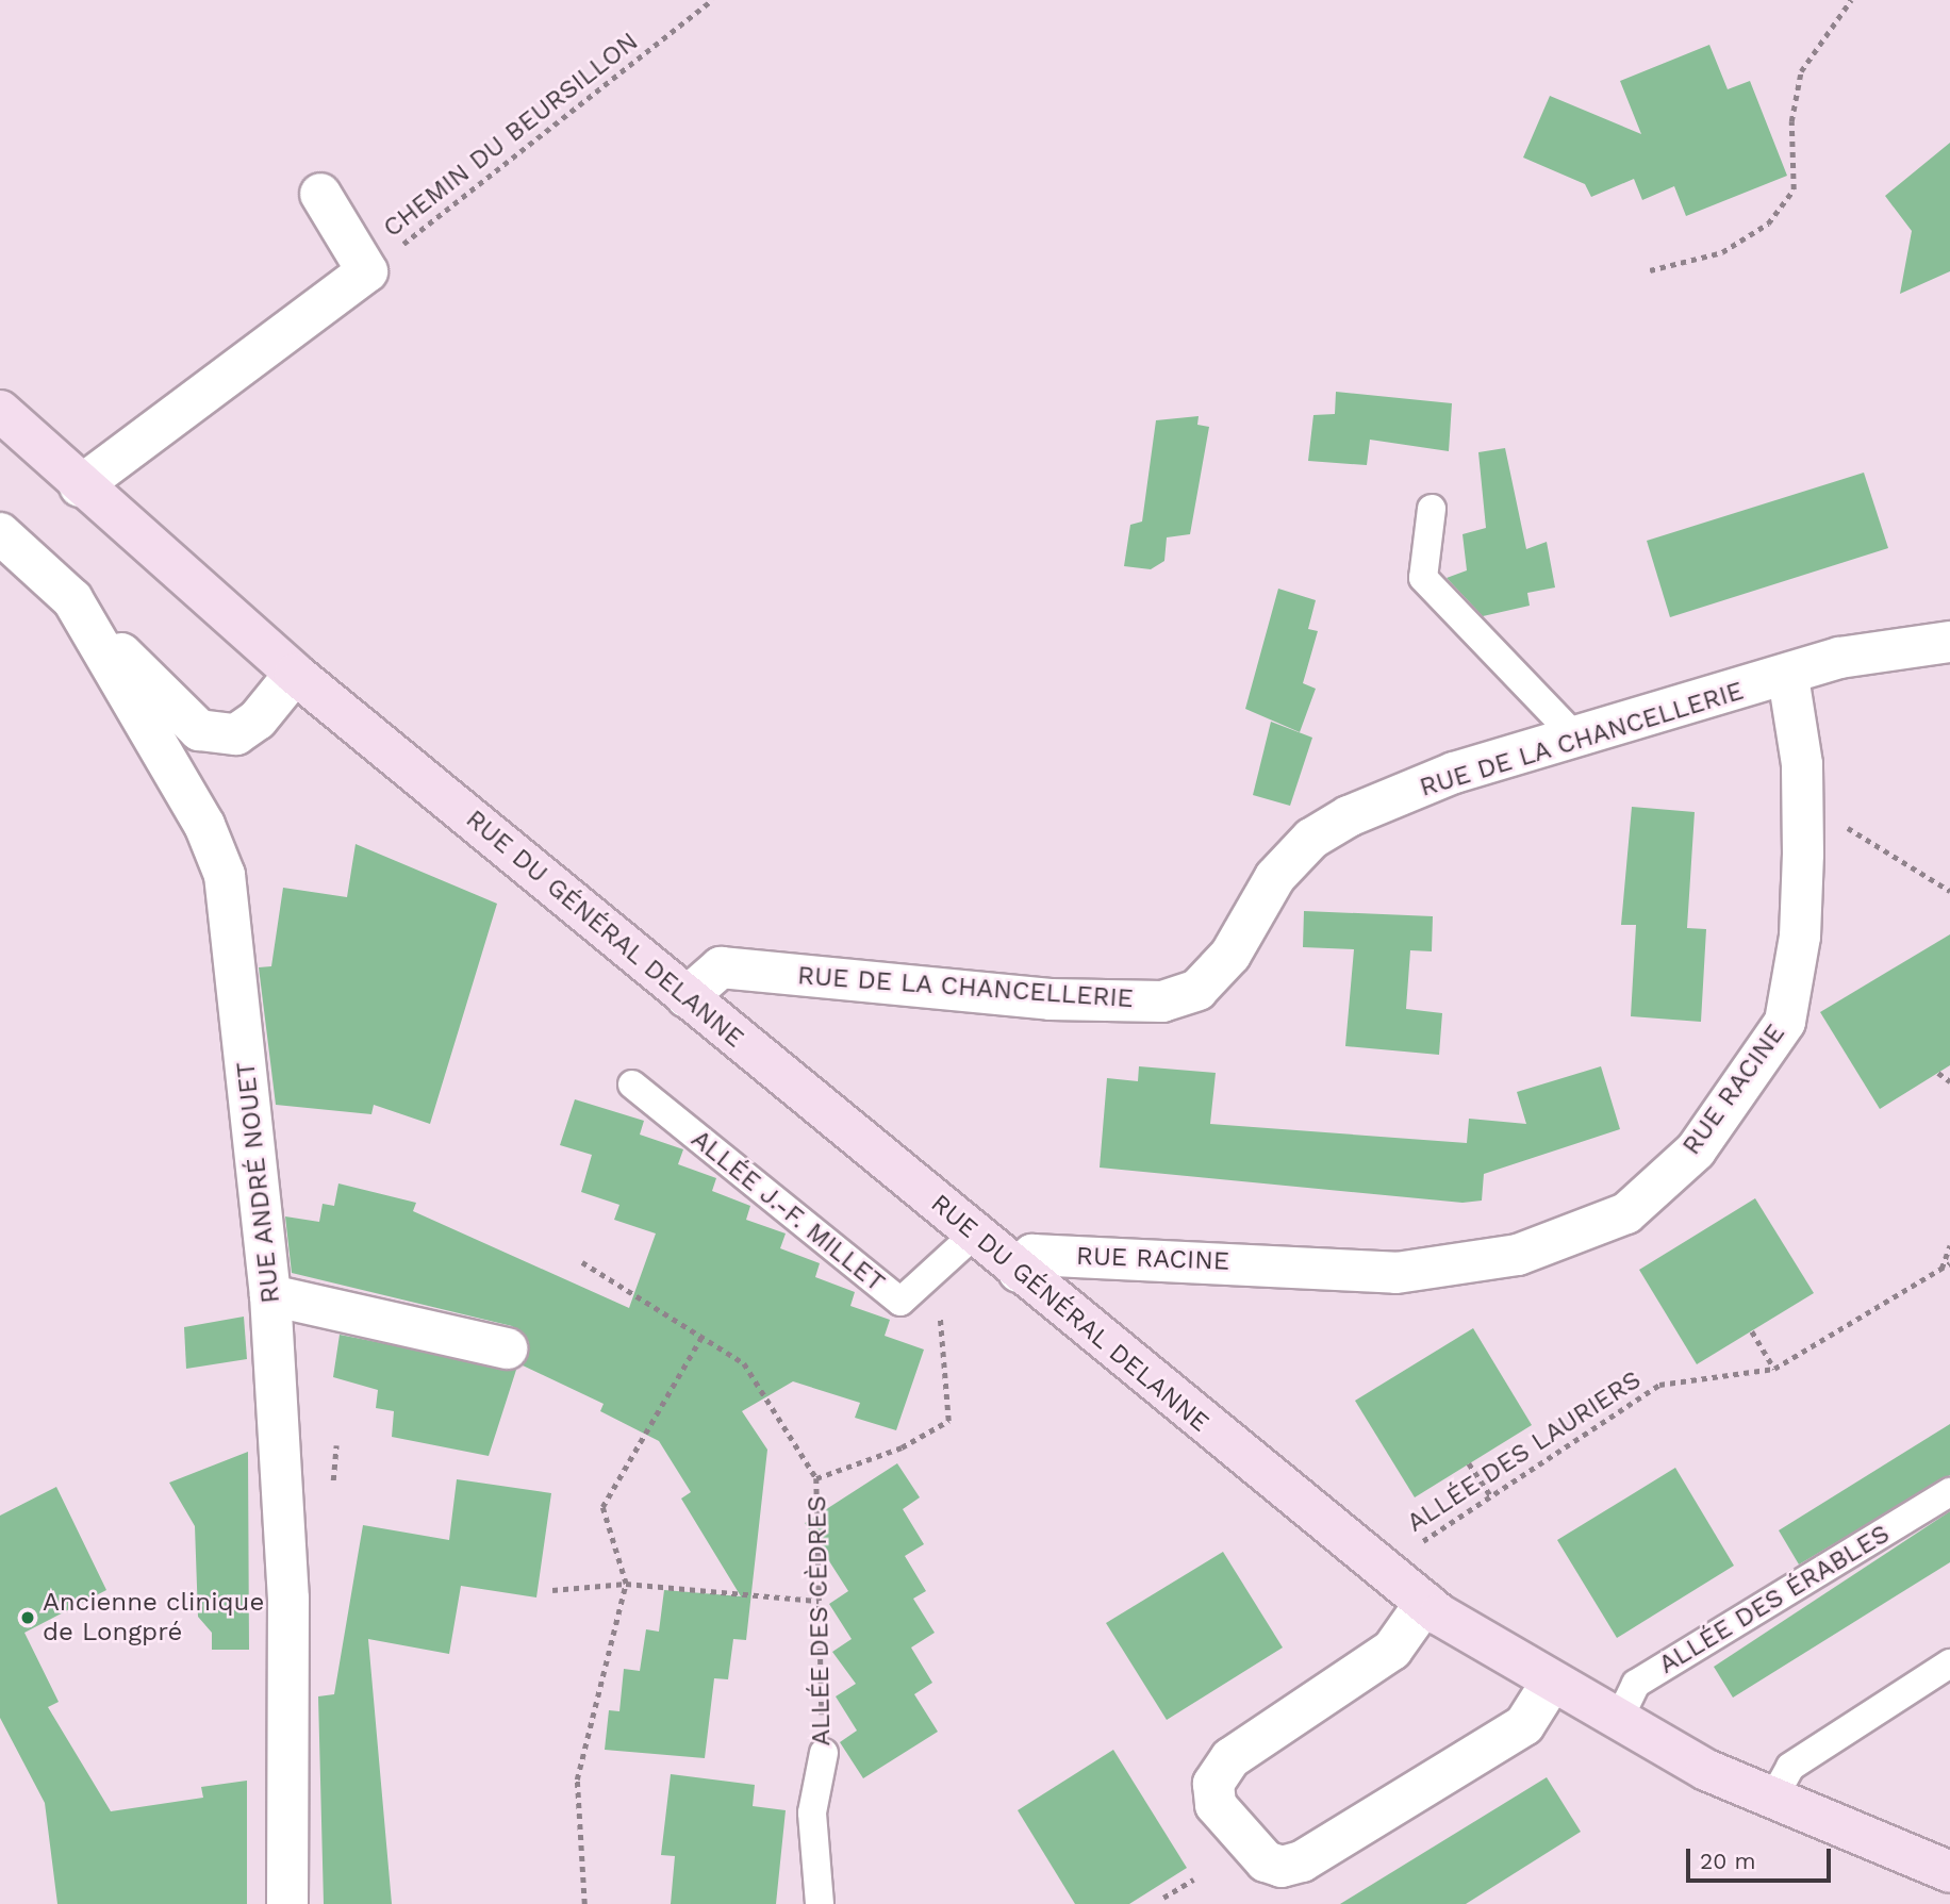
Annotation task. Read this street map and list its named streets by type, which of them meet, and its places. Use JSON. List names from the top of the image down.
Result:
{
  "streets": {
    "main road": ["RUE DU GÉNÉRAL DELANNE"],
    "street": ["RUE DE LA CHANCELLERIE", "RUE RACINE", "RUE ANDRÉ NOUET"],
    "lane": ["ALLÉE J.-F. MILLET", "ALLÉE DES ÉRABLES", "ALLÉE DES CÈDRES"],
    "path": ["CHEMIN DU BEURSILLON", "ALLÉE DES LAURIERS"]
  },
  "crossings": [
    ["RUE DE LA CHANCELLERIE", "RUE DU GÉNÉRAL DELANNE"],
    ["RUE DE LA CHANCELLERIE", "RUE RACINE"],
    ["RUE DU GÉNÉRAL DELANNE", "RUE RACINE"],
    ["RUE DU GÉNÉRAL DELANNE", "ALLÉE J.-F. MILLET"],
    ["RUE DU GÉNÉRAL DELANNE", "ALLÉE DES LAURIERS"],
    ["RUE DU GÉNÉRAL DELANNE", "ALLÉE DES ÉRABLES"]
  ],
  "places": ["Ancienne clinique de Longpré"],
  "scale_bar": "20 m"
}
